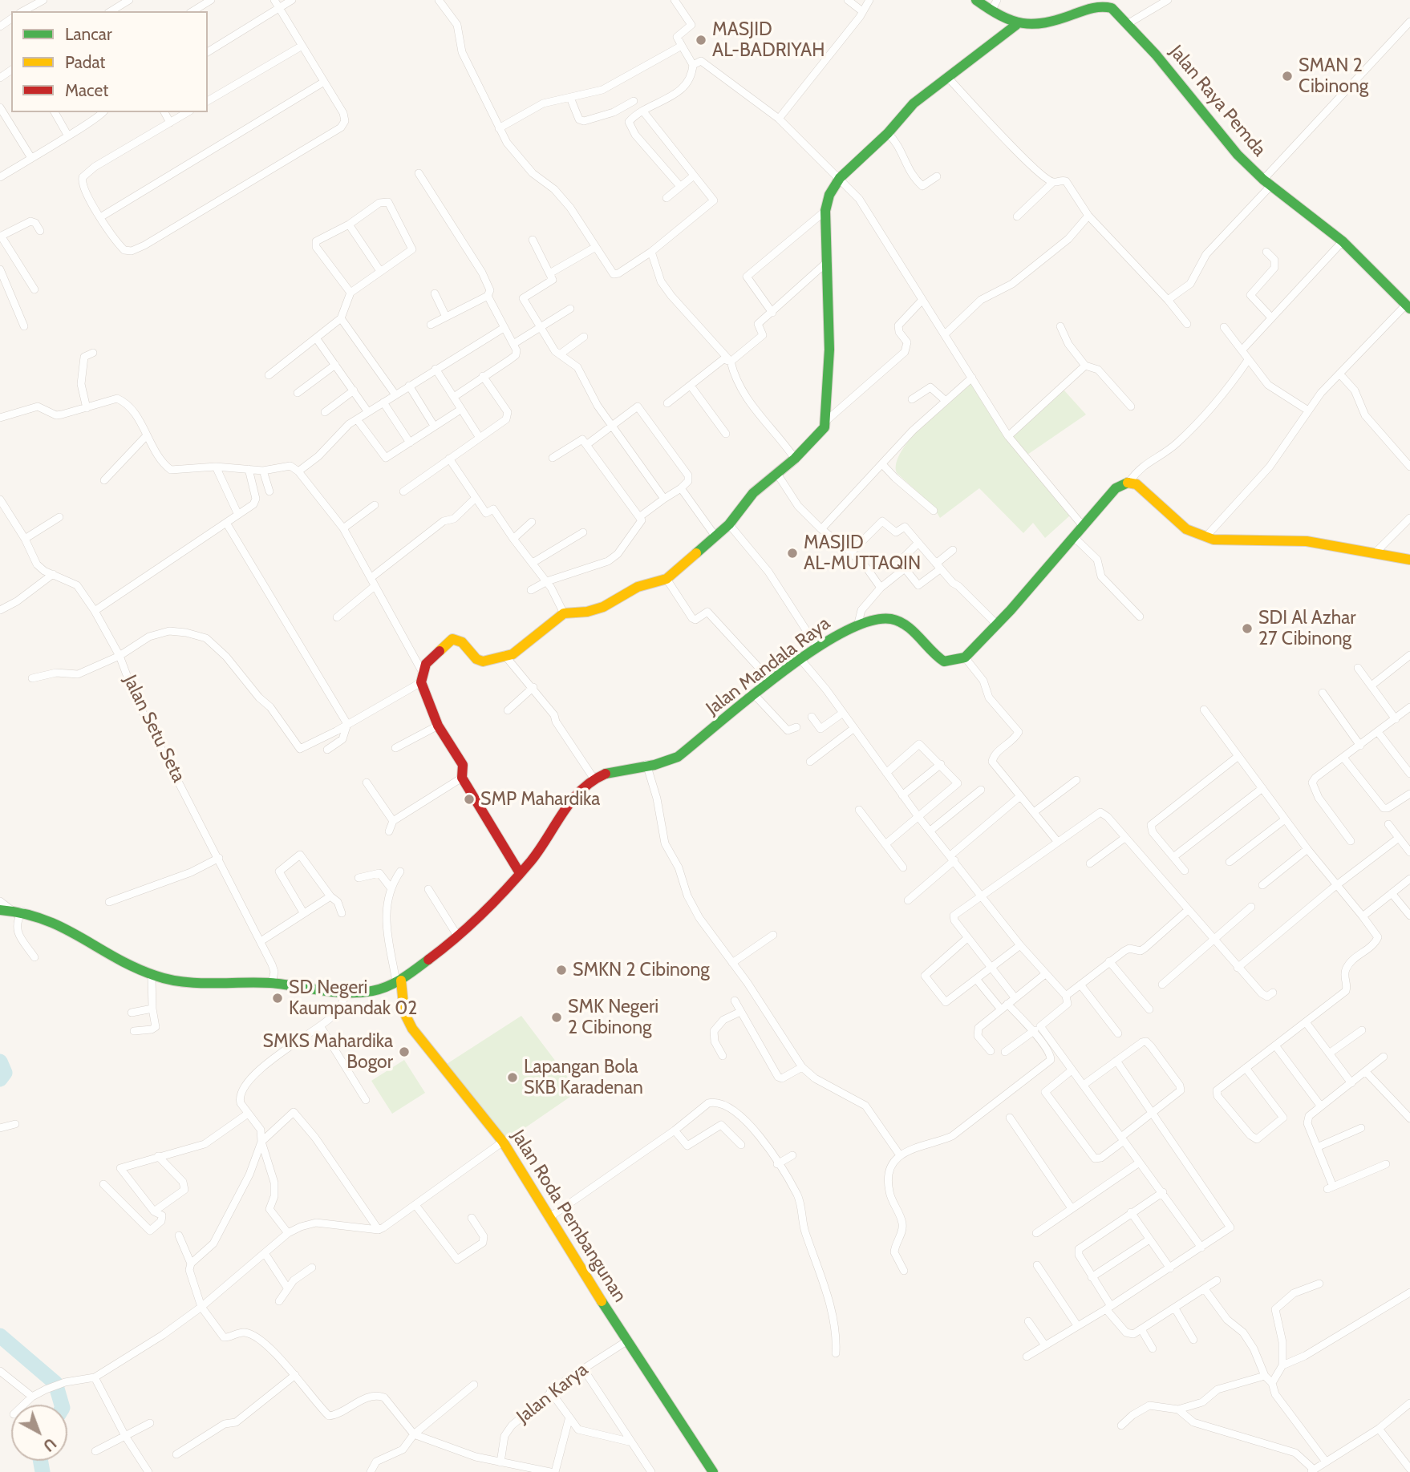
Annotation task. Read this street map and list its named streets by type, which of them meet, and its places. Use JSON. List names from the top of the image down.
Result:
{
  "streets": {
    "street": [
      "Jalan Raya Pemda",
      "Jalan Mandala Raya",
      "Jalan Setu Seta",
      "Jalan Roda Pembangunan",
      "Jalan Karya"
    ]
  },
  "crossings": [
    ["Jalan Mandala Raya", "Jalan Roda Pembangunan"],
    ["Jalan Roda Pembangunan", "Jalan Karya"]
  ],
  "places": [
    "MASJID AL-BADRIYAH",
    "SMAN 2 Cibinong",
    "MASJID AL-MUTTAQIN",
    "SDI Al Azhar 27 Cibinong",
    "SMP Mahardika",
    "SMKN 2 Cibinong",
    "SD Negeri Kaumpandak 02",
    "SMK Negeri 2 Cibinong",
    "SMKS Mahardika Bogor",
    "Lapangan Bola SKB Karadenan"
  ],
  "legend": ["Lancar", "Padat", "Macet"],
  "north": "bottom right"
}
